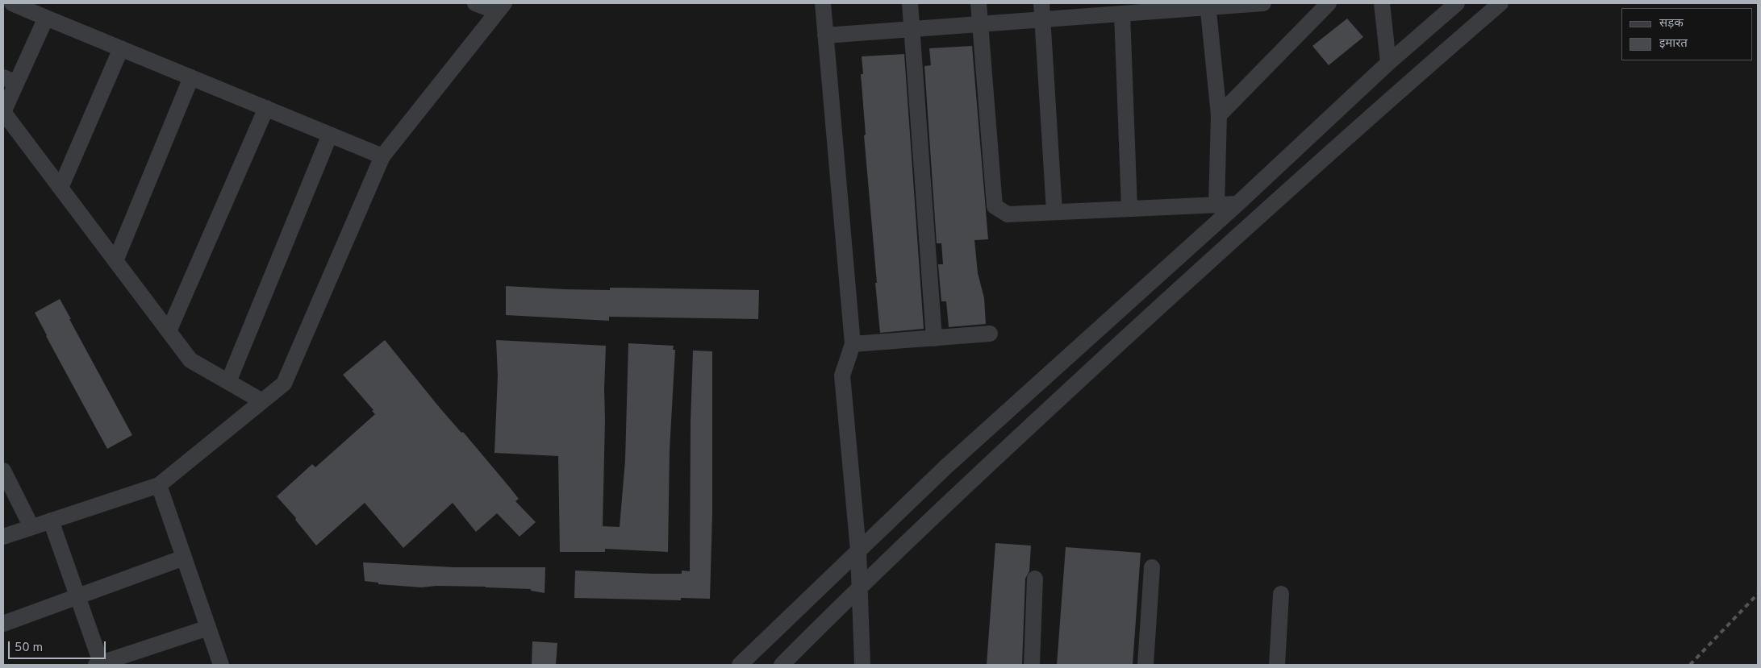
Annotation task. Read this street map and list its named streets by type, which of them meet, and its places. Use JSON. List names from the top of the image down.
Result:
{
  "legend": ["सड़क", "इमारत"],
  "scale_bar": "50 m"
}
